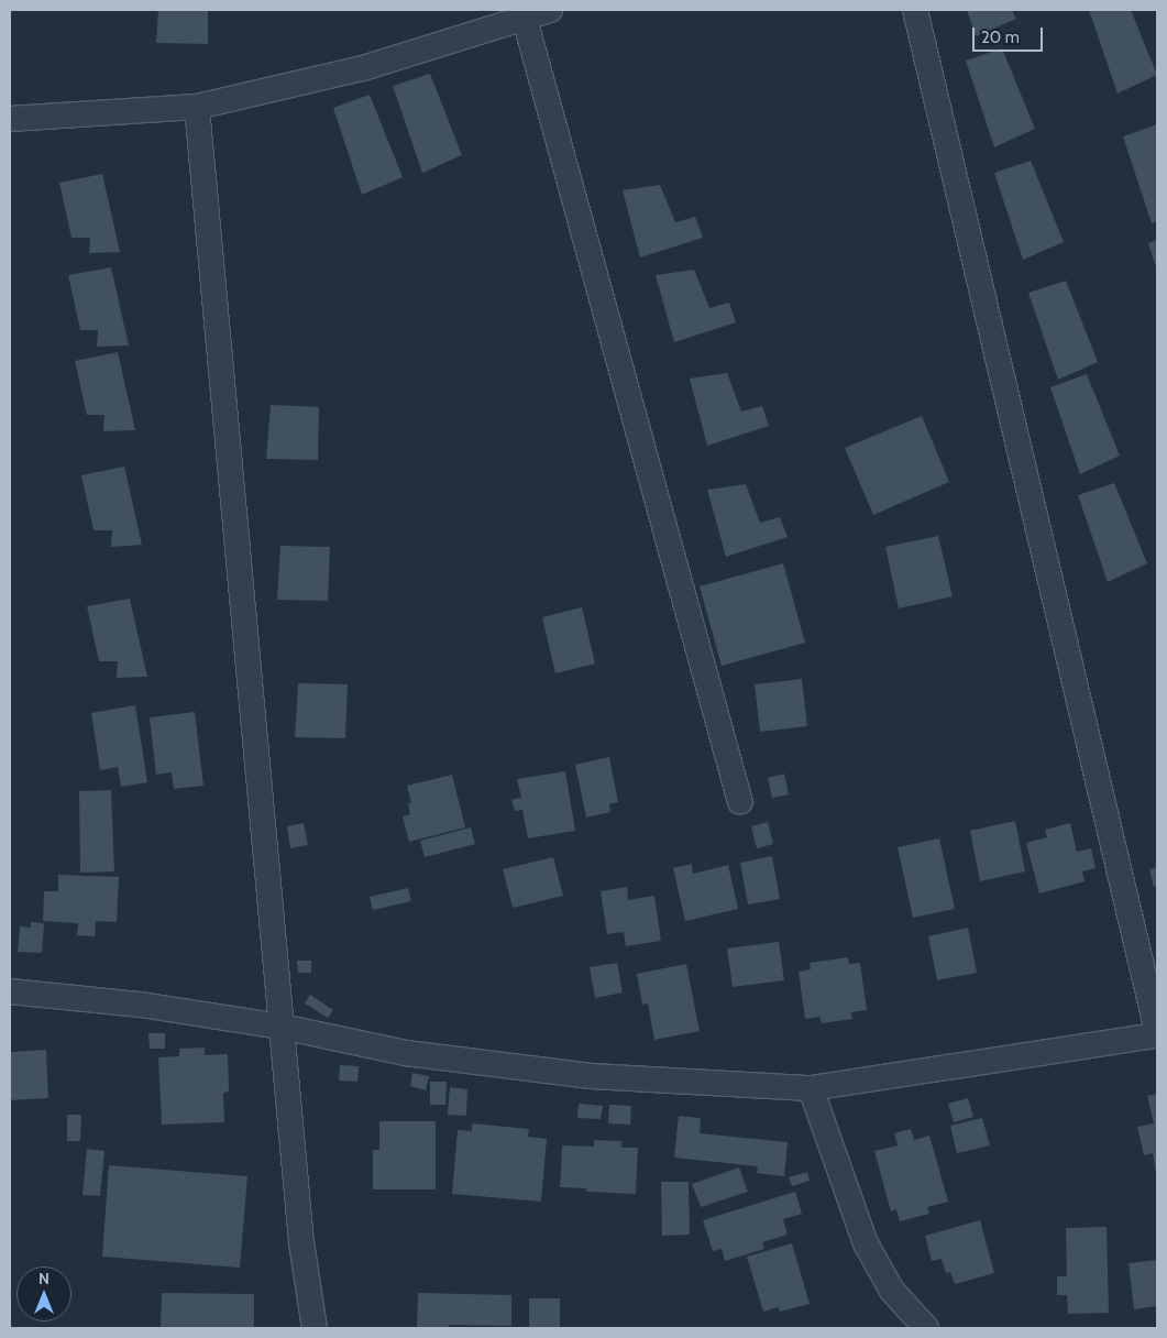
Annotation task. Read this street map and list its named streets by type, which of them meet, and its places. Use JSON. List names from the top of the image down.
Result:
{
  "scale_bar": "20 m",
  "north": "top"
}
